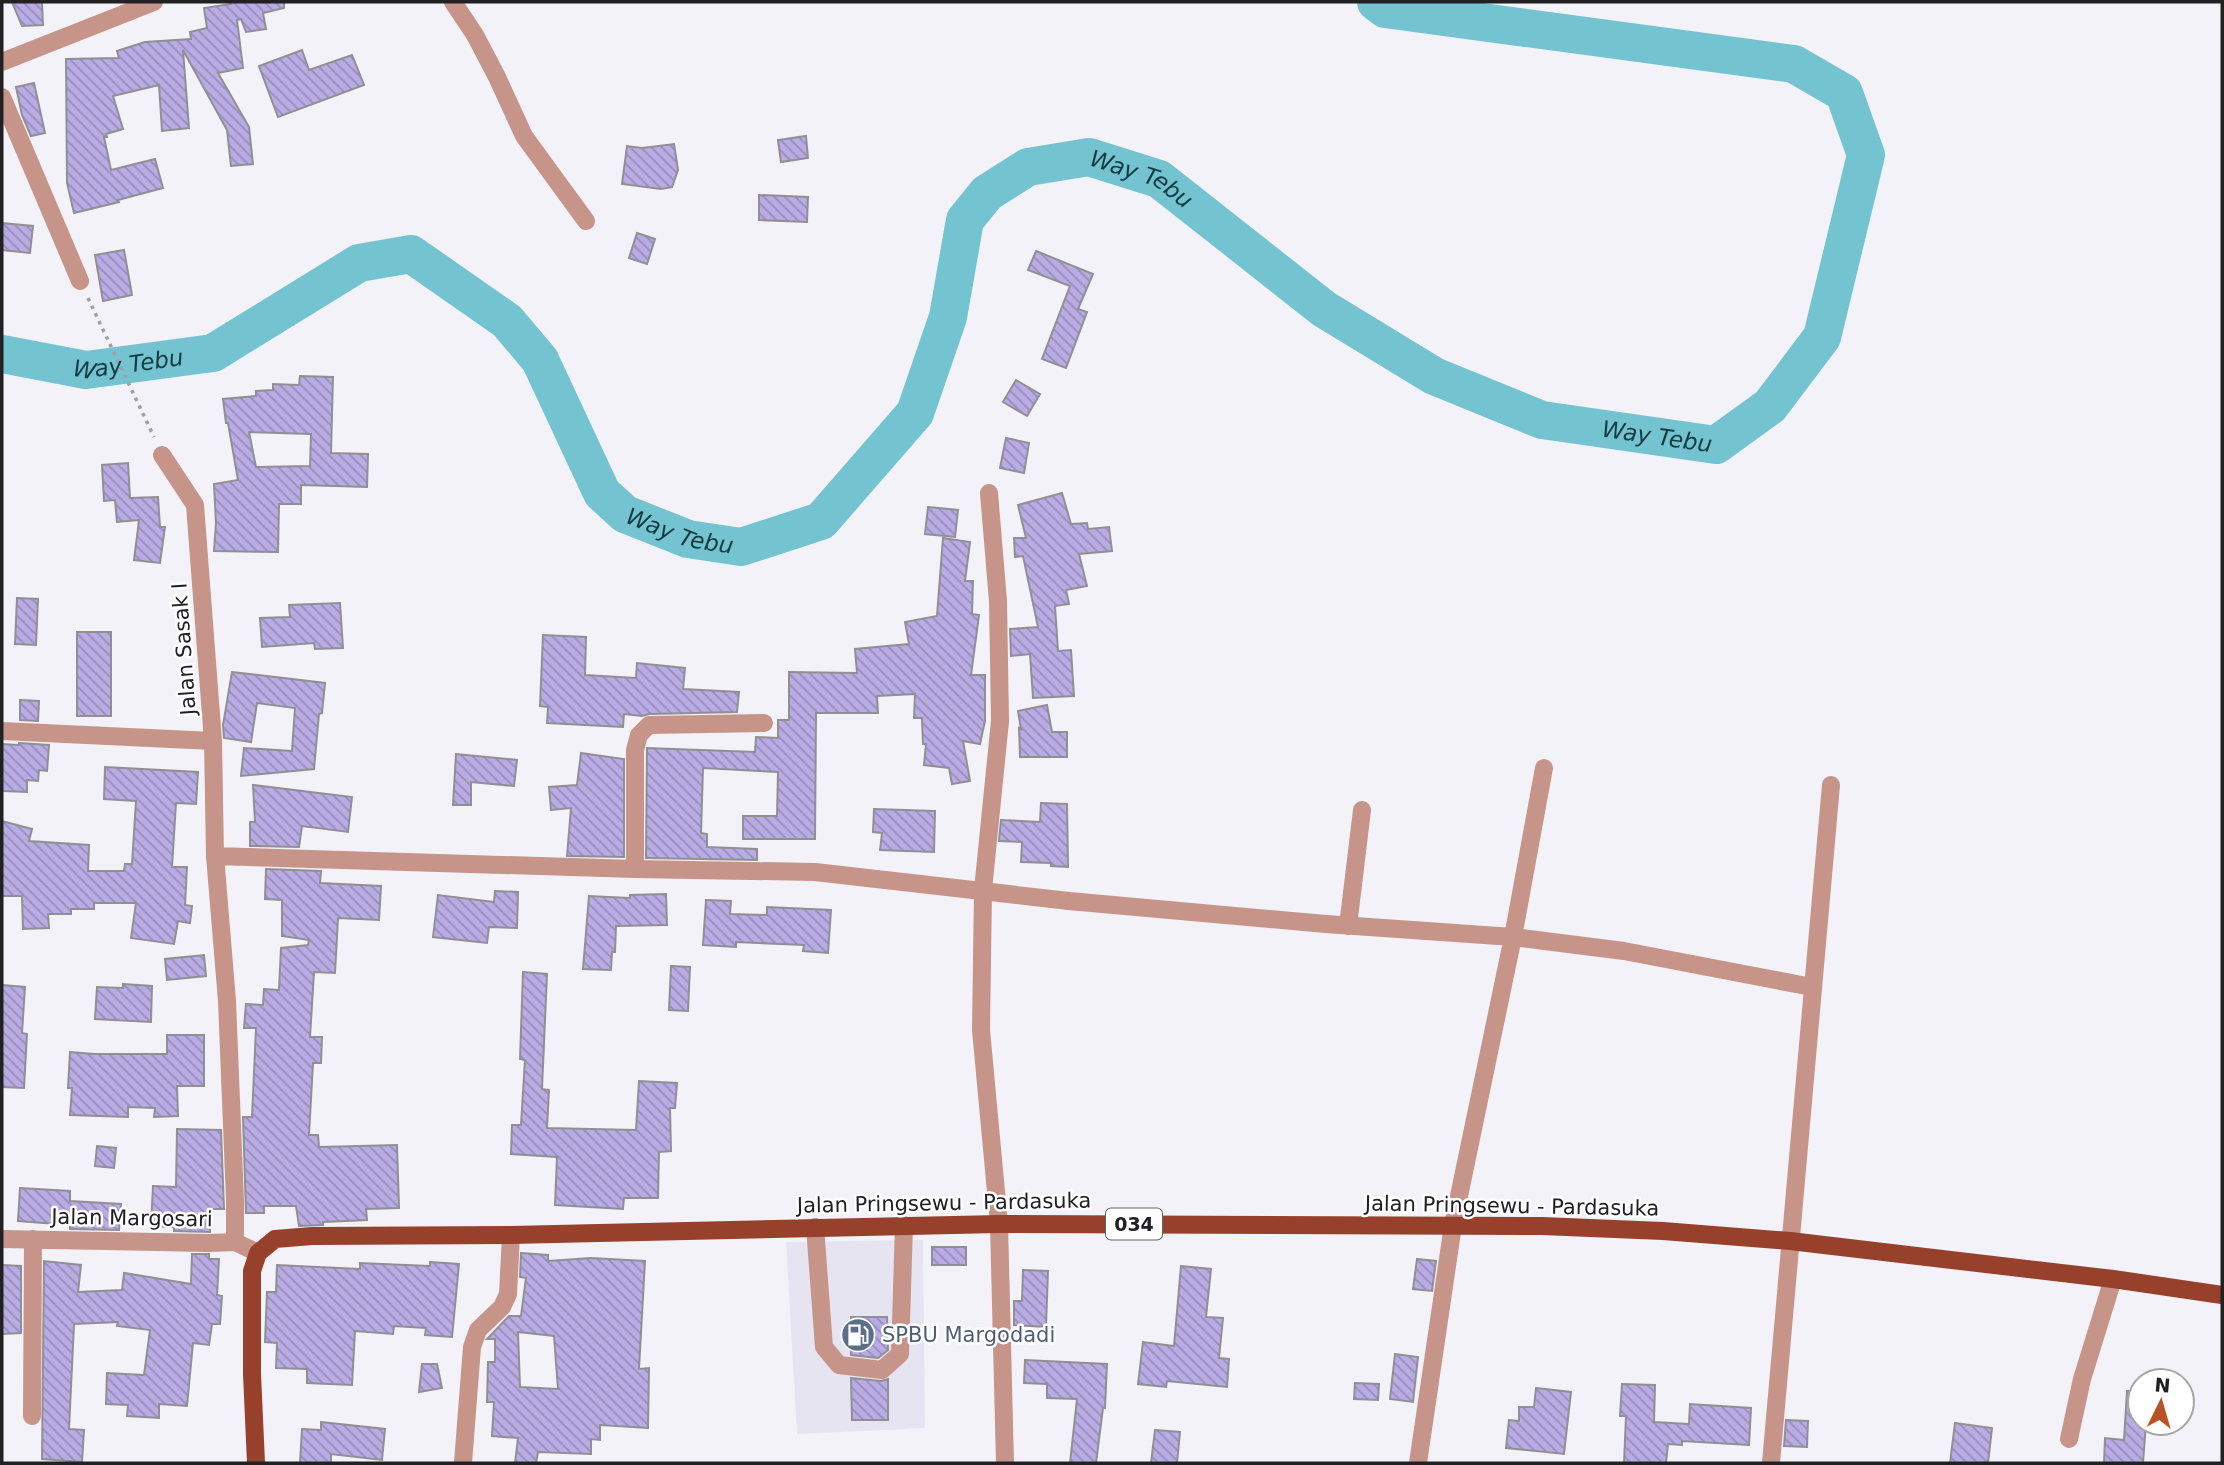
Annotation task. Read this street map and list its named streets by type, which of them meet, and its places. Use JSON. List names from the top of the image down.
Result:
{
  "streets": {
    "main road": ["Jalan Pringsewu - Pardasuka", "034"],
    "street": ["Jalan Sasak I", "Jalan Margosari"]
  },
  "crossings": [
    ["Jalan Sasak I", "Jalan Margosari"],
    ["Jalan Pringsewu - Pardasuka", "Jalan Margosari"]
  ],
  "water": ["Way Tebu"],
  "places": {
    "fuel station": ["SPBU Margodadi"]
  },
  "north": "top"
}
